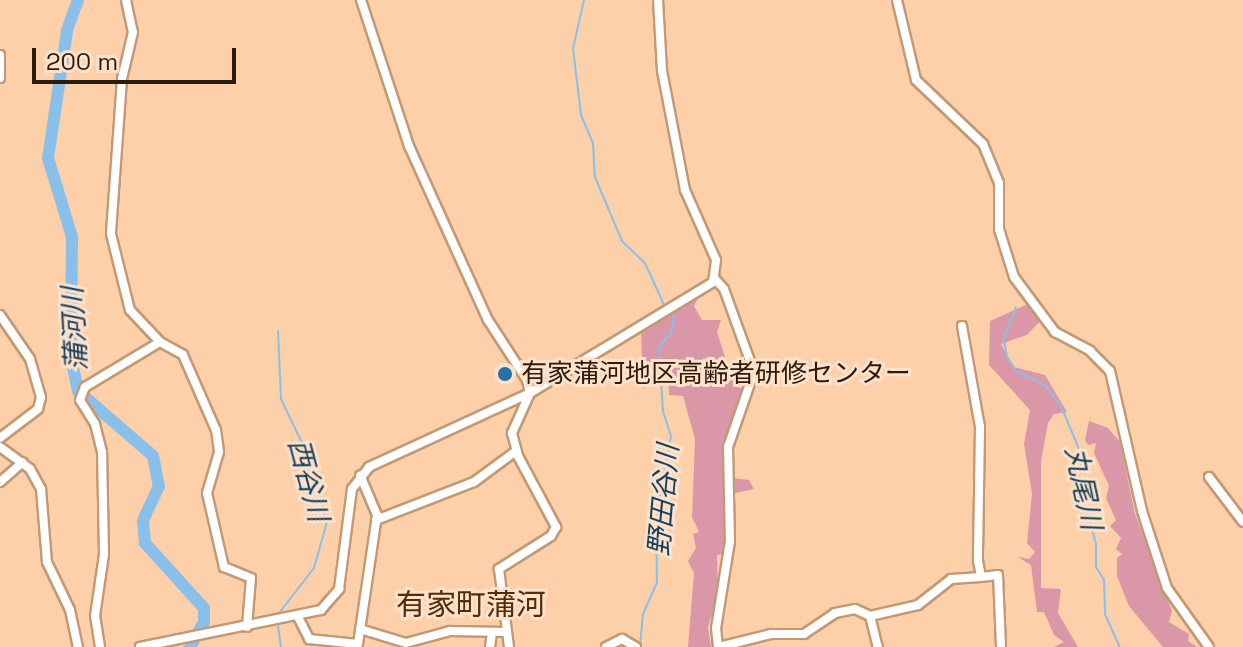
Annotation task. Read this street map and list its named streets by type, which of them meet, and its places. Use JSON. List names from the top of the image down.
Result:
{
  "districts": ["有家町蒲河"],
  "water": [
    "蒲河川",
    "西谷川",
    "丸尾川",
    "野田谷川"
  ],
  "places": ["有家蒲河地区高齢者研修センター"],
  "scale_bar": "200 m"
}
